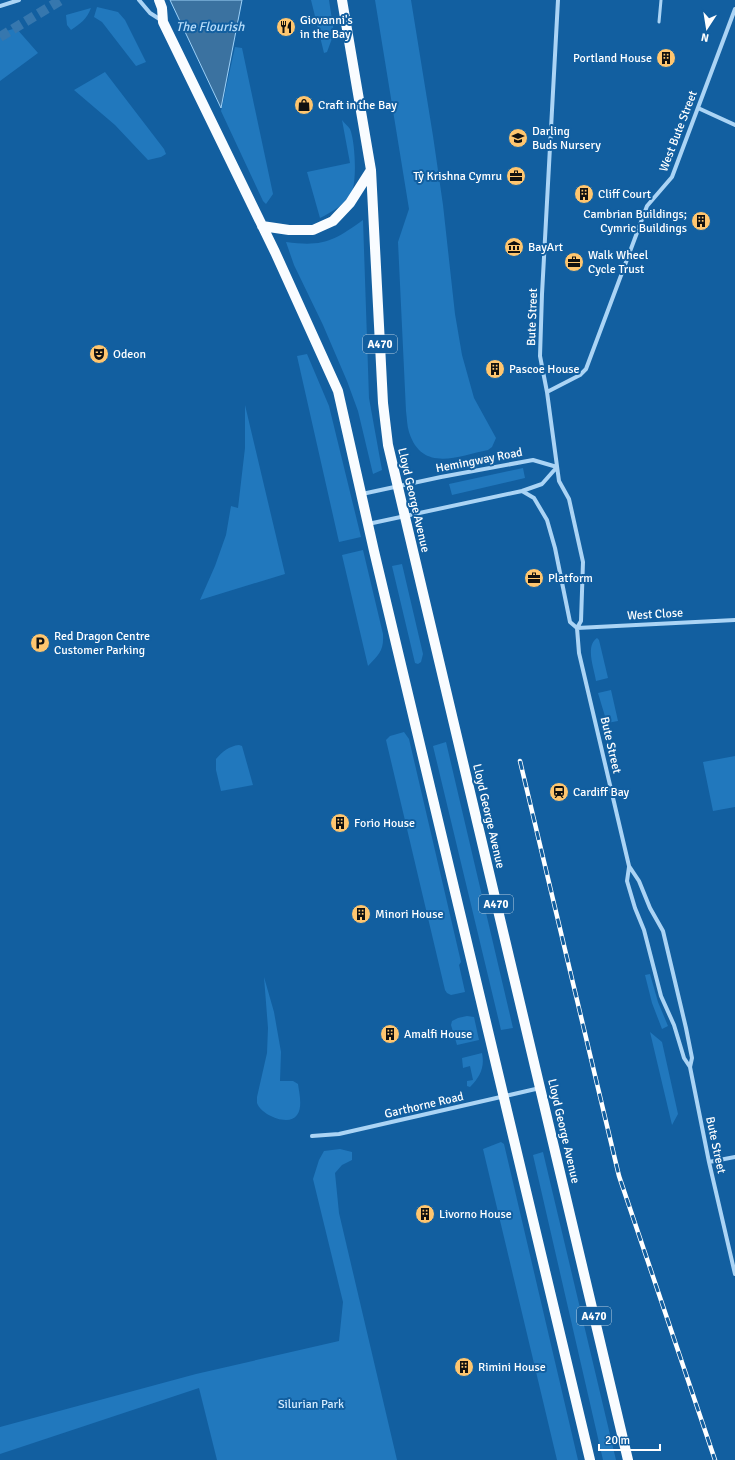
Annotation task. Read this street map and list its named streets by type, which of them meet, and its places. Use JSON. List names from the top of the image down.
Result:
{
  "streets": {
    "main road": ["A470", "Lloyd George Avenue"],
    "street": [
      "West Bute Street",
      "Bute Street",
      "Hemingway Road",
      "West Close",
      "Garthorne Road"
    ]
  },
  "crossings": [
    ["West Bute Street", "Bute Street"],
    ["Bute Street", "Hemingway Road"],
    ["Bute Street", "West Close"],
    ["A470", "Lloyd George Avenue"],
    ["Hemingway Road", "Lloyd George Avenue"],
    ["Lloyd George Avenue", "Garthorne Road"]
  ],
  "water": ["The Flourish"],
  "parks": ["Silurian Park"],
  "places": {
    "restaurant": ["Giovanni's in the Bay"],
    "building": [
      "Portland House",
      "Cliff Court",
      "Cambrian Buildings; Cymric Buildings",
      "Pascoe House",
      "Forio House",
      "Minori House",
      "Amalfi House",
      "Livorno House",
      "Rimini House"
    ],
    "shop": ["Craft in the Bay"],
    "school or university": ["Darling Buds Nursery"],
    "office": ["Tŷ Krishna Cymru", "Walk Wheel Cycle Trust", "Platform"],
    "museum": ["BayArt"],
    "theatre": ["Odeon"],
    "parking": ["Red Dragon Centre Customer Parking"],
    "station": ["Cardiff Bay"]
  },
  "scale_bar": "20 m",
  "north": "bottom"
}
